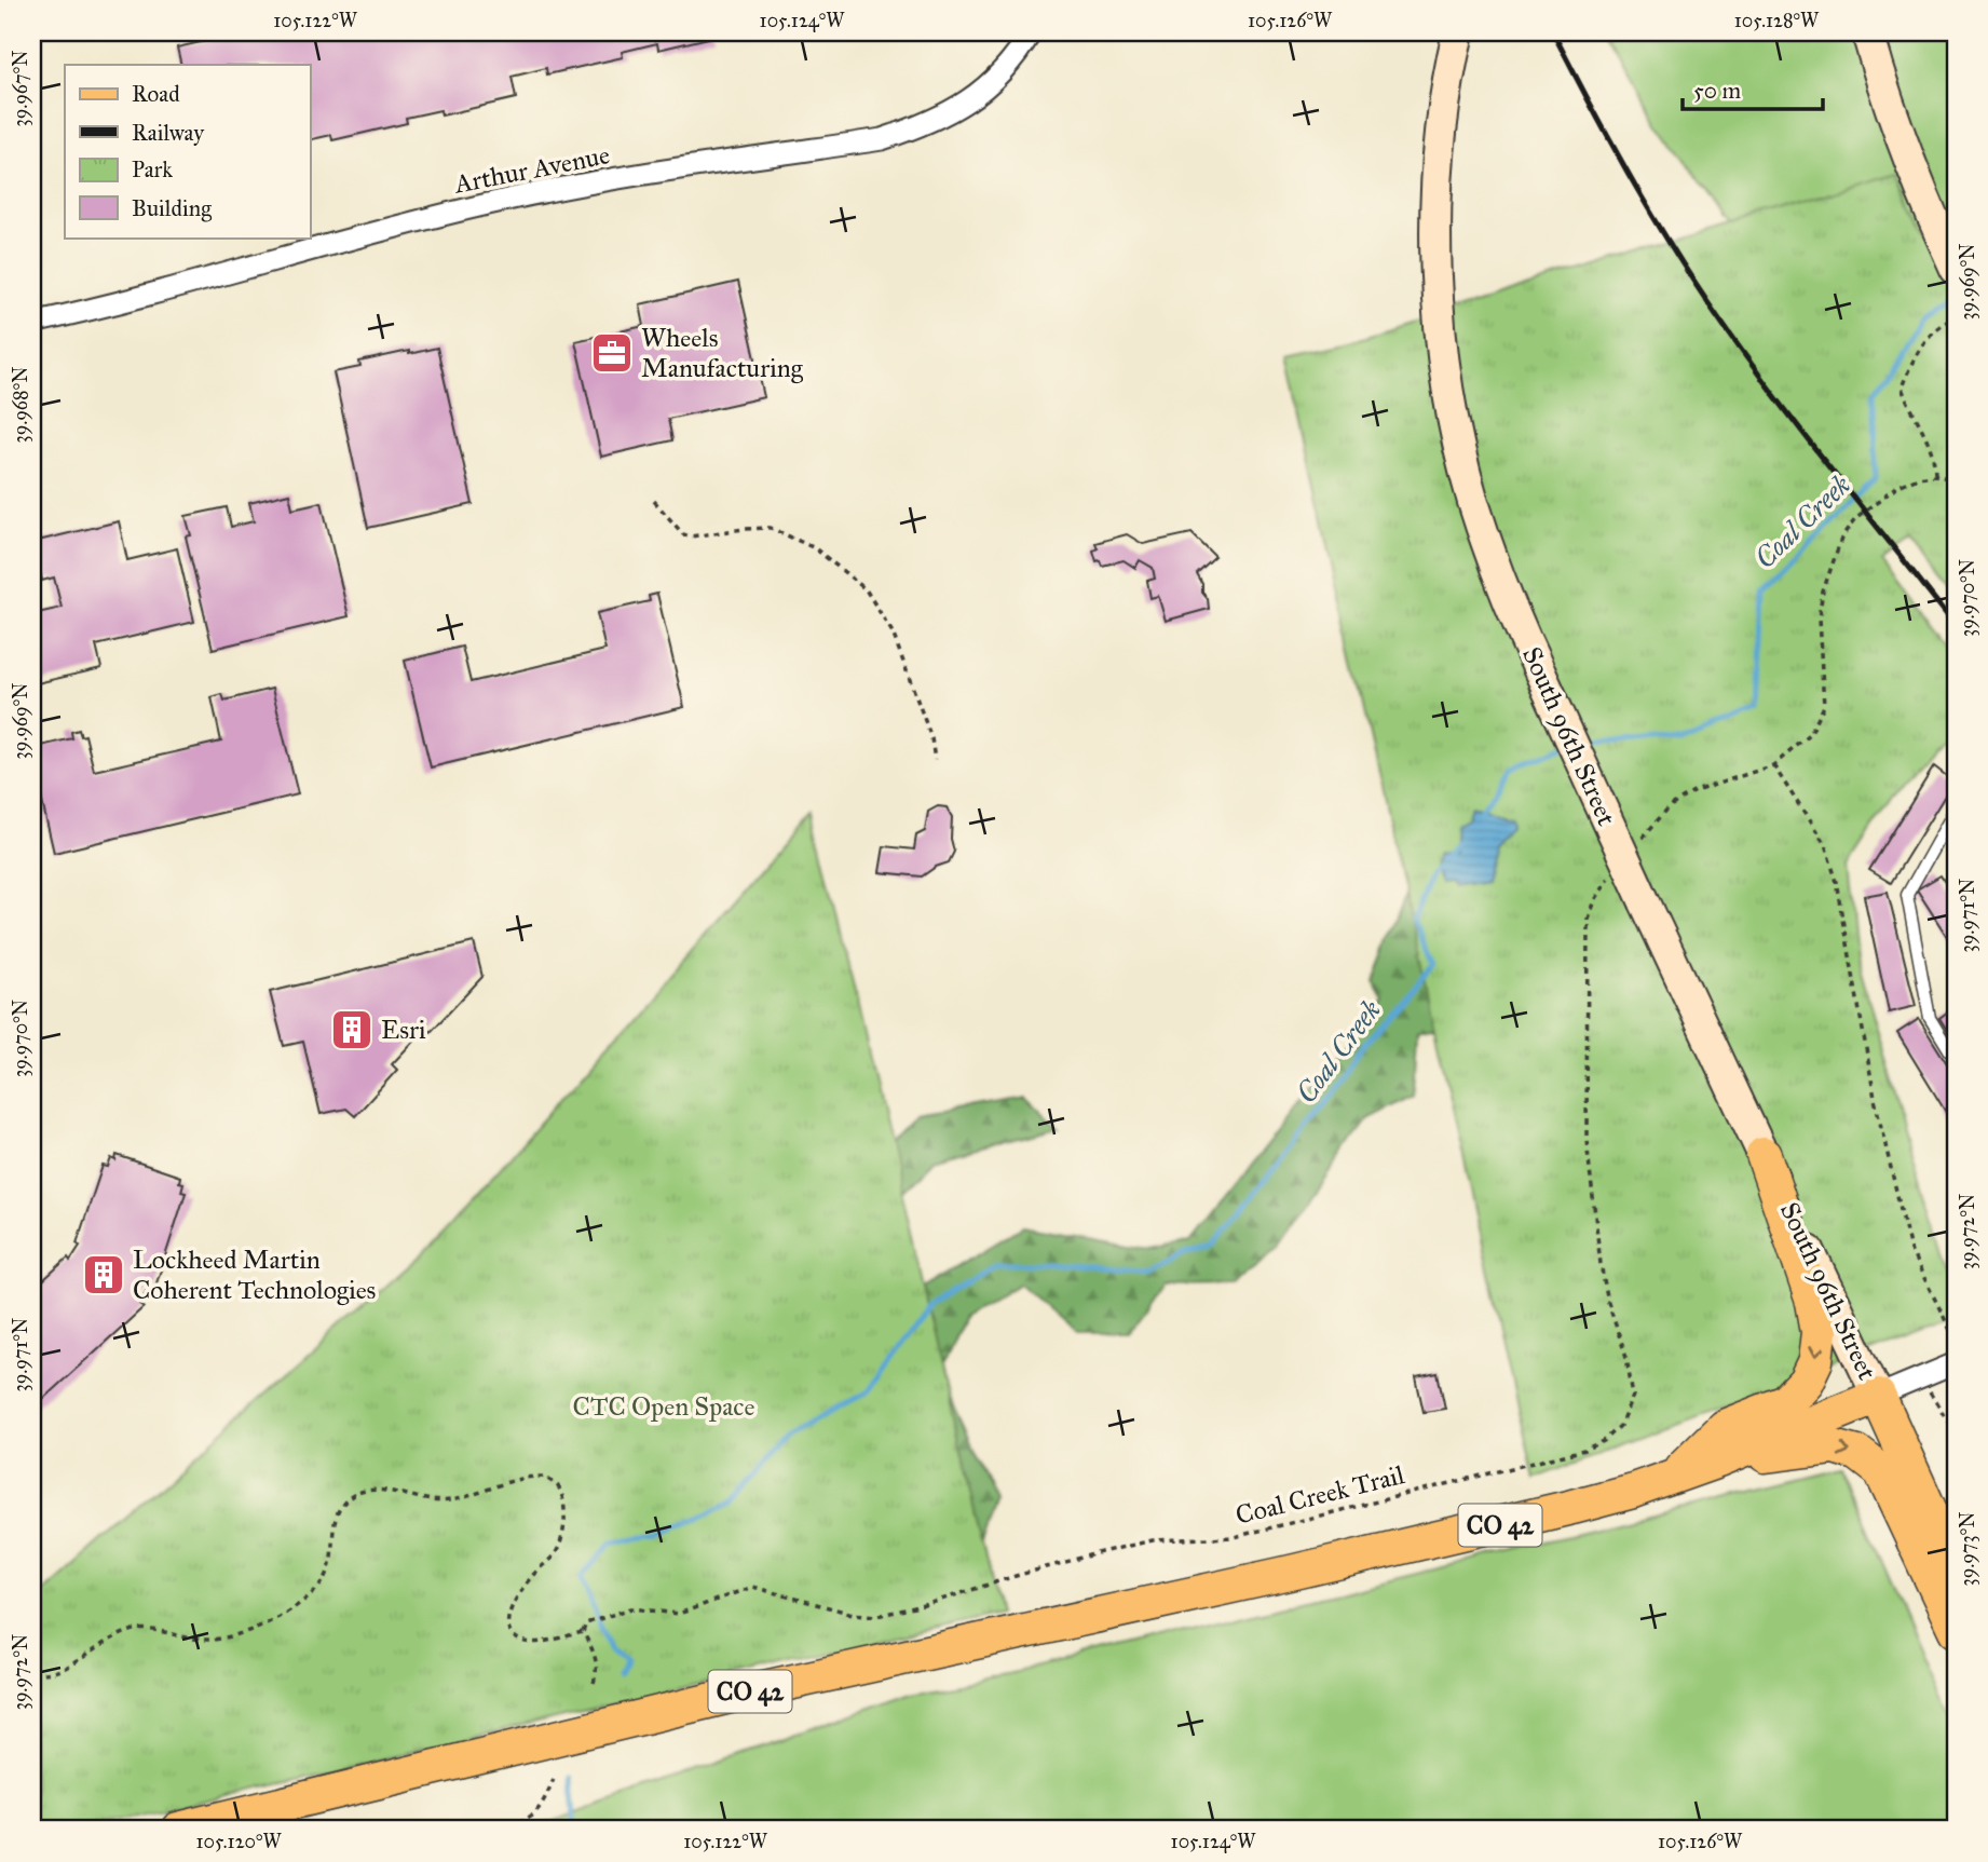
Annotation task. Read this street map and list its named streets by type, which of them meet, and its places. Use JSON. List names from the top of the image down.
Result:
{
  "streets": {
    "main road": ["South 96th Street", "CO 42"],
    "street": ["Arthur Avenue"],
    "path": ["Coal Creek Trail"]
  },
  "crossings": [
    ["South 96th Street", "CO 42"]
  ],
  "water": ["Coal Creek"],
  "parks": ["CTC Open Space"],
  "places": {
    "office": ["Wheels Manufacturing"],
    "building": ["Esri", "Lockheed Martin Coherent Technologies"]
  },
  "legend": [
    "Road",
    "Railway",
    "Park",
    "Building"
  ],
  "scale_bar": "50 m",
  "coordinates": [
    "105.122°W",
    "105.124°W",
    "105.126°W",
    "105.128°W",
    "39.967°N",
    "39.969°N",
    "39.968°N",
    "39.970°N",
    "39.971°N",
    "39.972°N",
    "39.973°N",
    "105.120°W"
  ]
}
